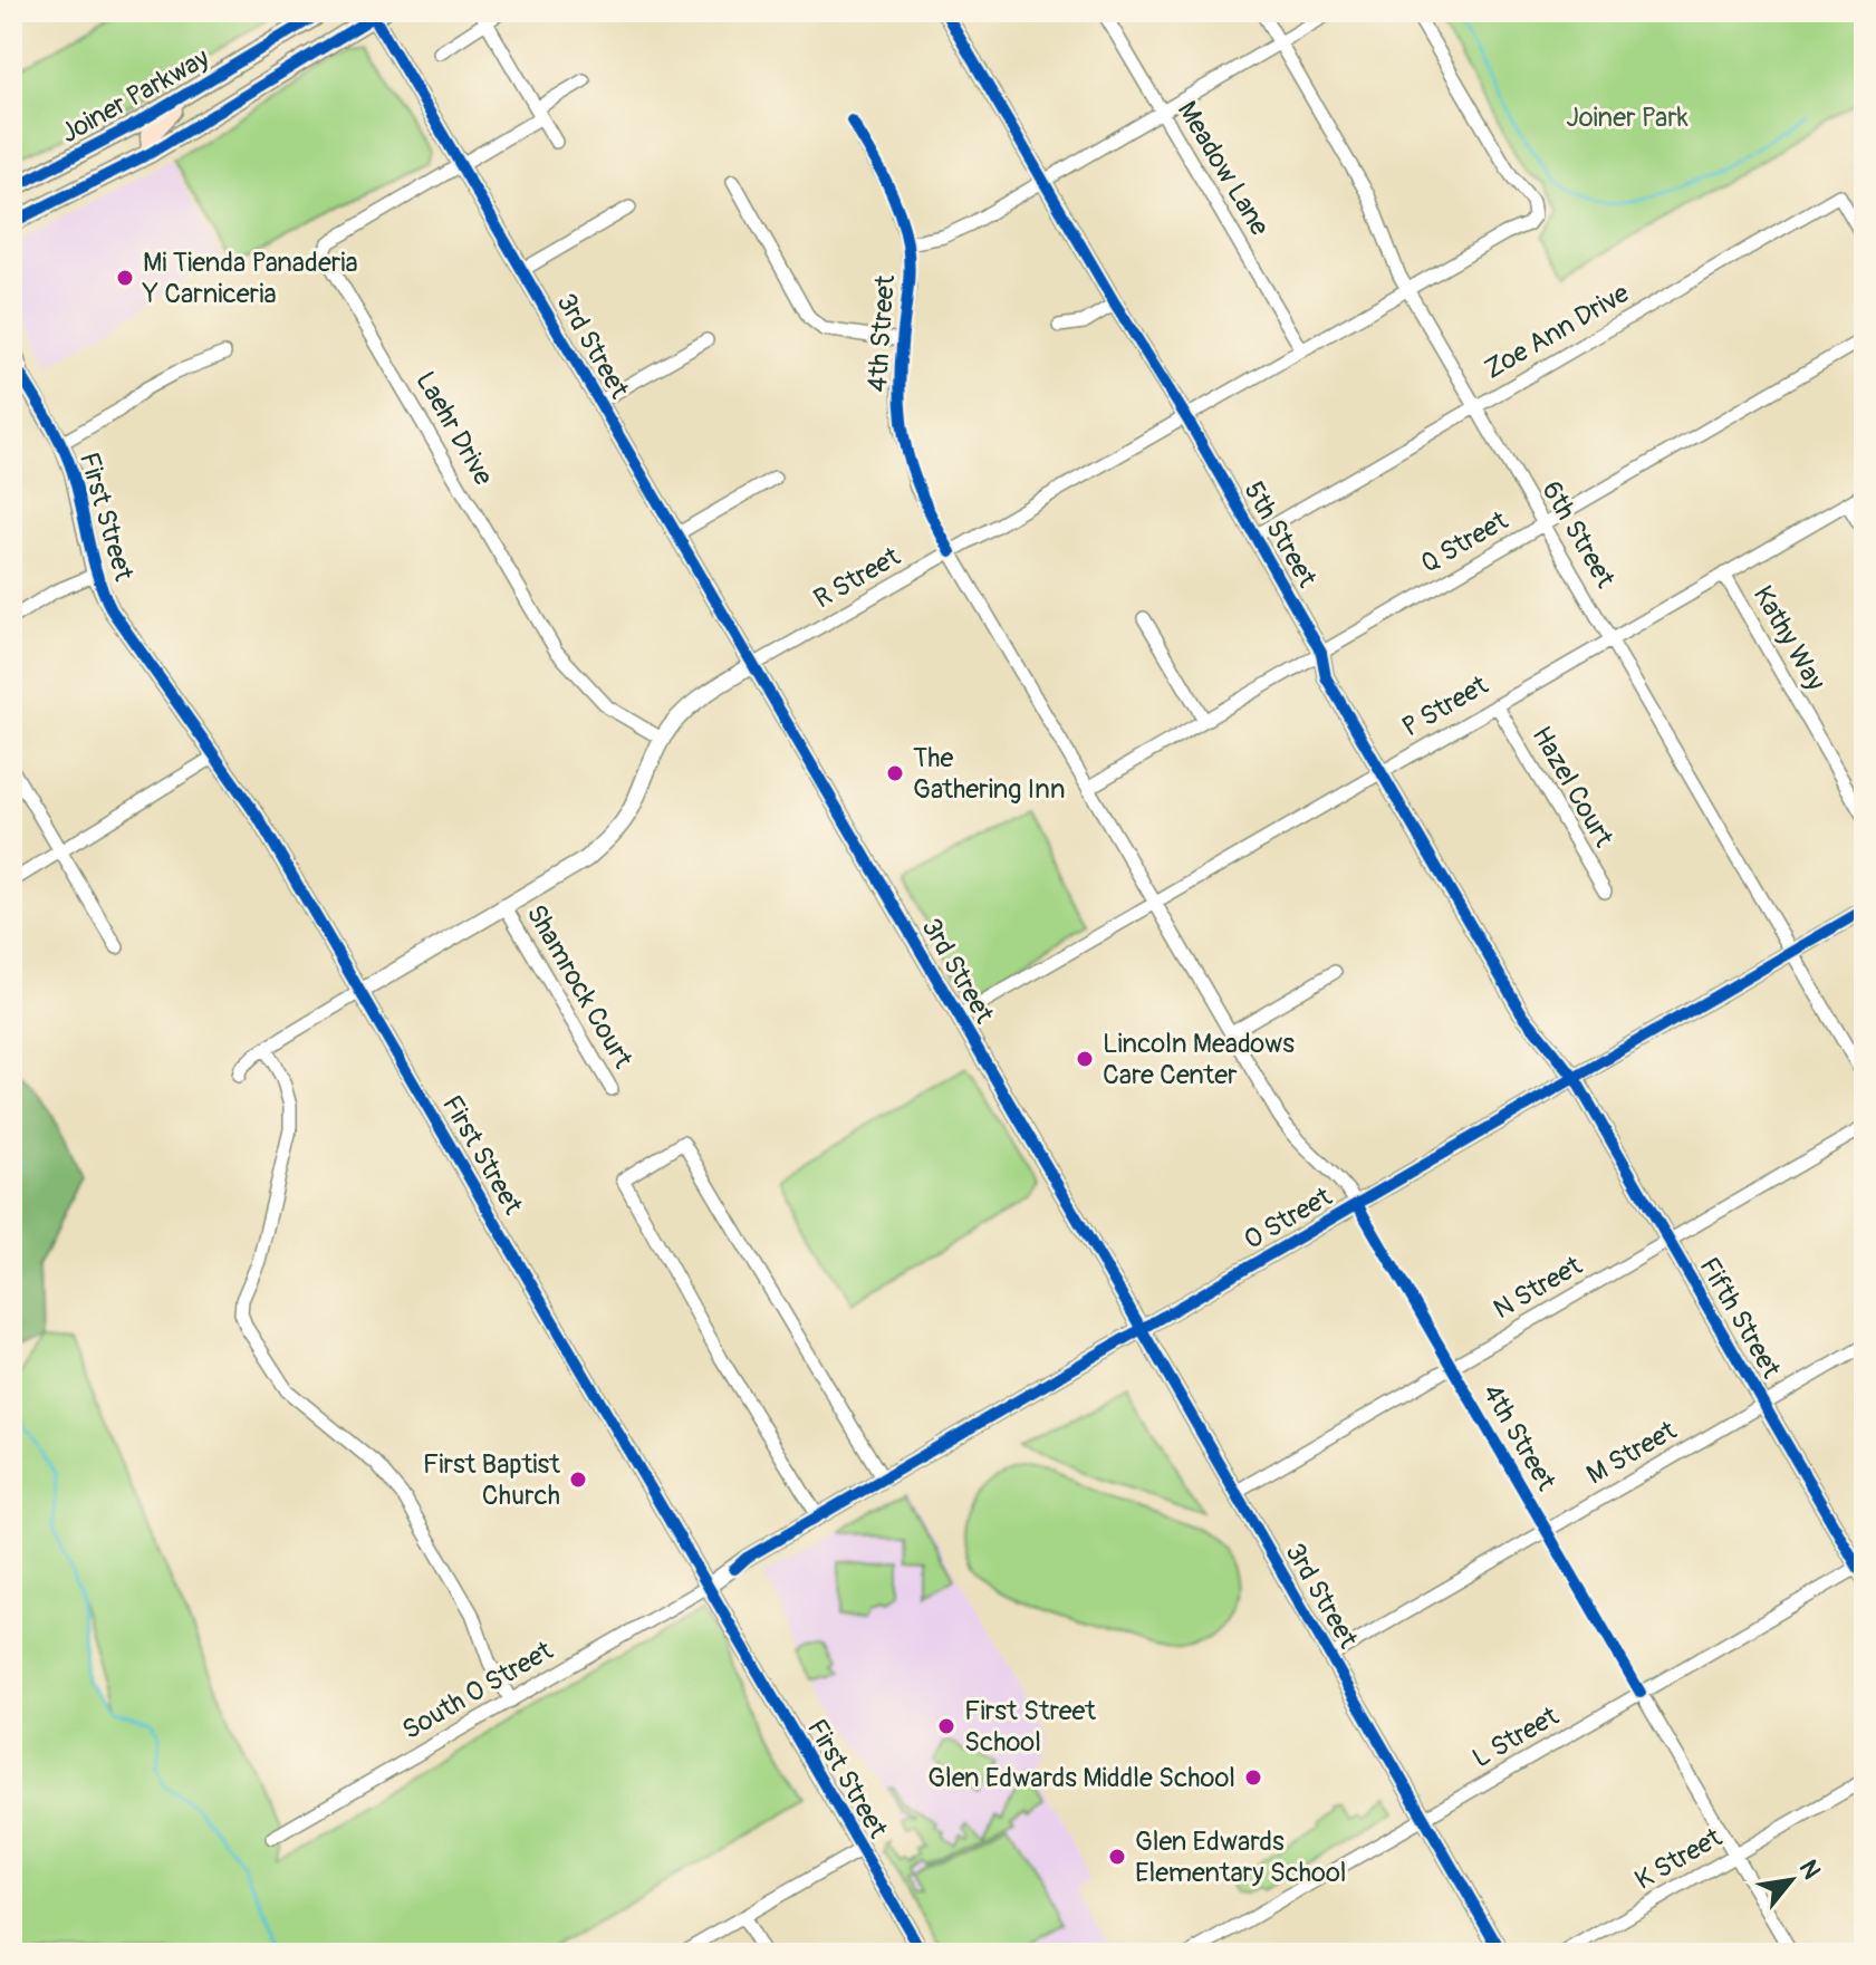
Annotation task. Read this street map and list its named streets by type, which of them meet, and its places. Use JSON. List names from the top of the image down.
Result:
{
  "streets": {
    "main road": ["Joiner Parkway"],
    "street": [
      "Meadow Lane",
      "Zoe Ann Drive",
      "4th Street",
      "3rd Street",
      "Laehr Drive",
      "First Street",
      "5th Street",
      "6th Street",
      "Q Street",
      "R Street",
      "Kathy Way",
      "P Street",
      "Hazel Court",
      "Shamrock Court",
      "O Street",
      "N Street",
      "Fifth Street",
      "M Street",
      "South O Street",
      "L Street",
      "K Street"
    ]
  },
  "crossings": [
    ["Joiner Parkway", "3rd Street"],
    ["Meadow Lane", "R Street"],
    ["Zoe Ann Drive", "5th Street"],
    ["Zoe Ann Drive", "6th Street"],
    ["4th Street", "Q Street"],
    ["4th Street", "R Street"],
    ["4th Street", "P Street"],
    ["4th Street", "O Street"],
    ["4th Street", "N Street"],
    ["4th Street", "M Street"],
    ["4th Street", "L Street"],
    ["4th Street", "K Street"],
    ["3rd Street", "Laehr Drive"],
    ["3rd Street", "R Street"],
    ["3rd Street", "P Street"],
    ["3rd Street", "O Street"],
    ["3rd Street", "N Street"],
    ["3rd Street", "M Street"],
    ["3rd Street", "L Street"],
    ["Laehr Drive", "R Street"],
    ["First Street", "R Street"],
    ["First Street", "O Street"],
    ["First Street", "South O Street"],
    ["5th Street", "Q Street"],
    ["5th Street", "R Street"],
    ["5th Street", "P Street"],
    ["5th Street", "O Street"],
    ["5th Street", "Fifth Street"],
    ["6th Street", "Q Street"],
    ["6th Street", "R Street"],
    ["6th Street", "P Street"],
    ["6th Street", "O Street"],
    ["R Street", "Shamrock Court"],
    ["Kathy Way", "P Street"],
    ["P Street", "Hazel Court"],
    ["O Street", "Fifth Street"],
    ["O Street", "South O Street"],
    ["N Street", "Fifth Street"],
    ["Fifth Street", "M Street"],
    ["Fifth Street", "L Street"]
  ],
  "parks": ["Joiner Park"],
  "places": [
    "Mi Tienda Panaderia Y Carniceria",
    "The Gathering Inn",
    "Lincoln Meadows Care Center",
    "First Baptist Church",
    "First Street School",
    "Glen Edwards Middle School",
    "Glen Edwards Elementary School"
  ],
  "north": "top right"
}
